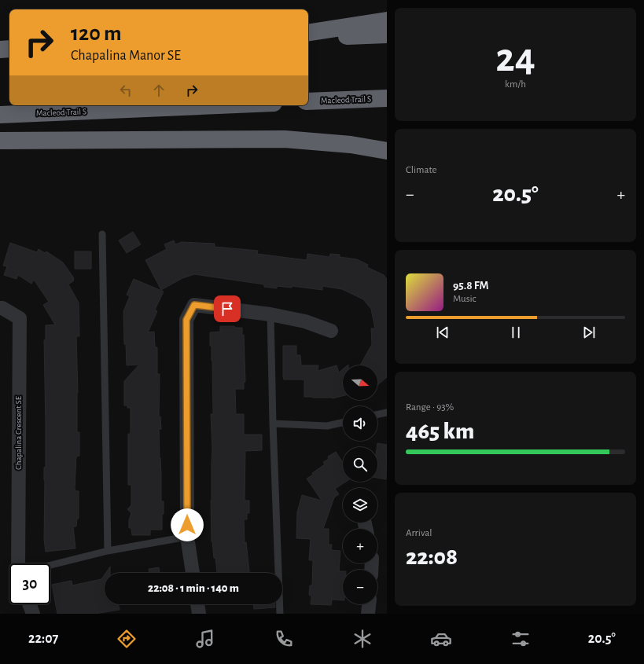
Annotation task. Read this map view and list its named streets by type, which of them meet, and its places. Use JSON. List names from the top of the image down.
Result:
{
  "streets": {
    "highway": ["Macleod Trail S"],
    "street": ["Chapalina Crescent SE"]
  },
  "north": "right",
  "page": {
    "tile": [
      ["24", "km/h"],
      "Climate",
      ["Range · 93%", "465 km"],
      ["Arrival", "22:08"]
    ],
    "turn": ["120 m", "Chapalina Manor SE"],
    "heat": ["−", "20.5°", "+"],
    "song": ["95.8 FM", "Music"],
    "map_buttons": ["+", "−"],
    "limit": "30",
    "trip": "22:08 · 1 min · 140 m",
    "tabs": ["22:07", "20.5°"]
  }
}
